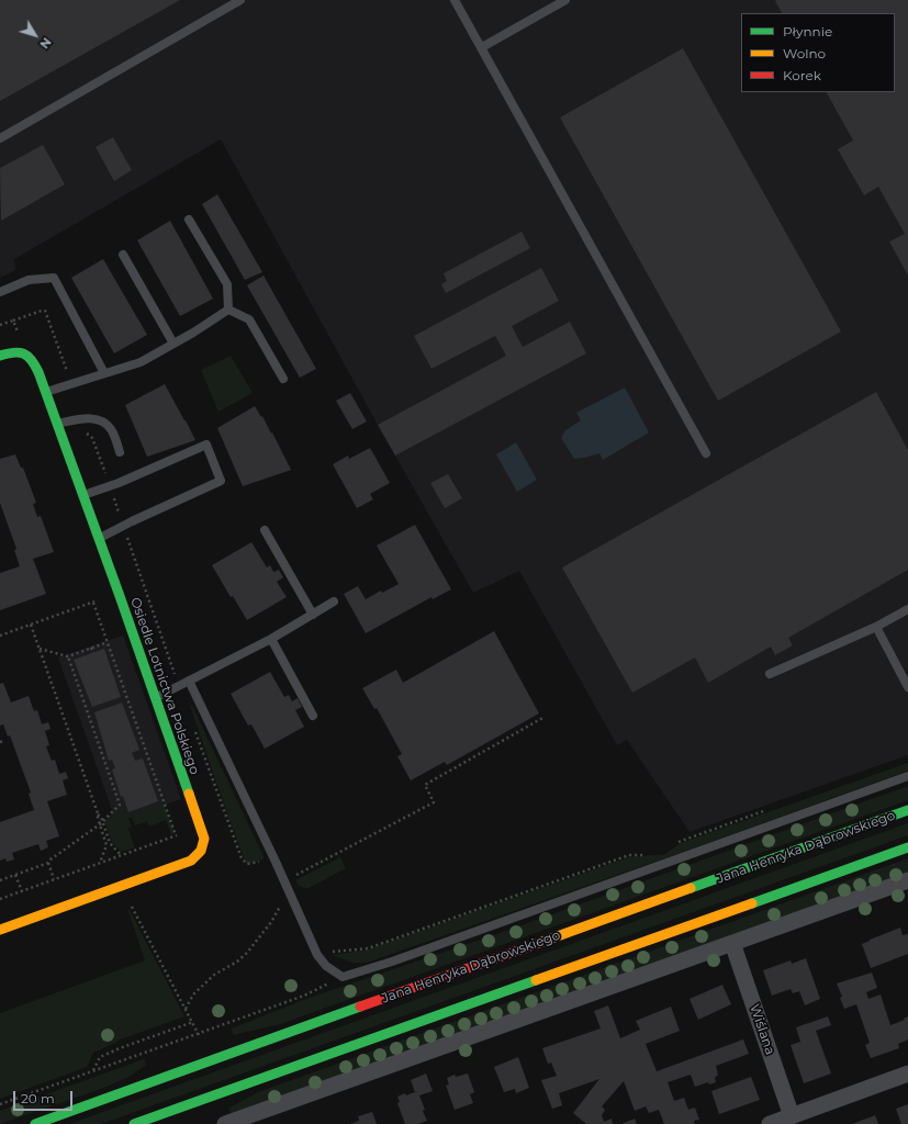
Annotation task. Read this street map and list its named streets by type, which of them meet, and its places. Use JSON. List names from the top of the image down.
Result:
{
  "streets": {
    "main road": ["Osiedle Lotnictwa Polskiego", "Jana Henryka Dąbrowskiego"],
    "street": ["Wiślana"]
  },
  "legend": ["Płynnie", "Wolno", "Korek"],
  "scale_bar": "20 m",
  "north": "bottom right"
}
